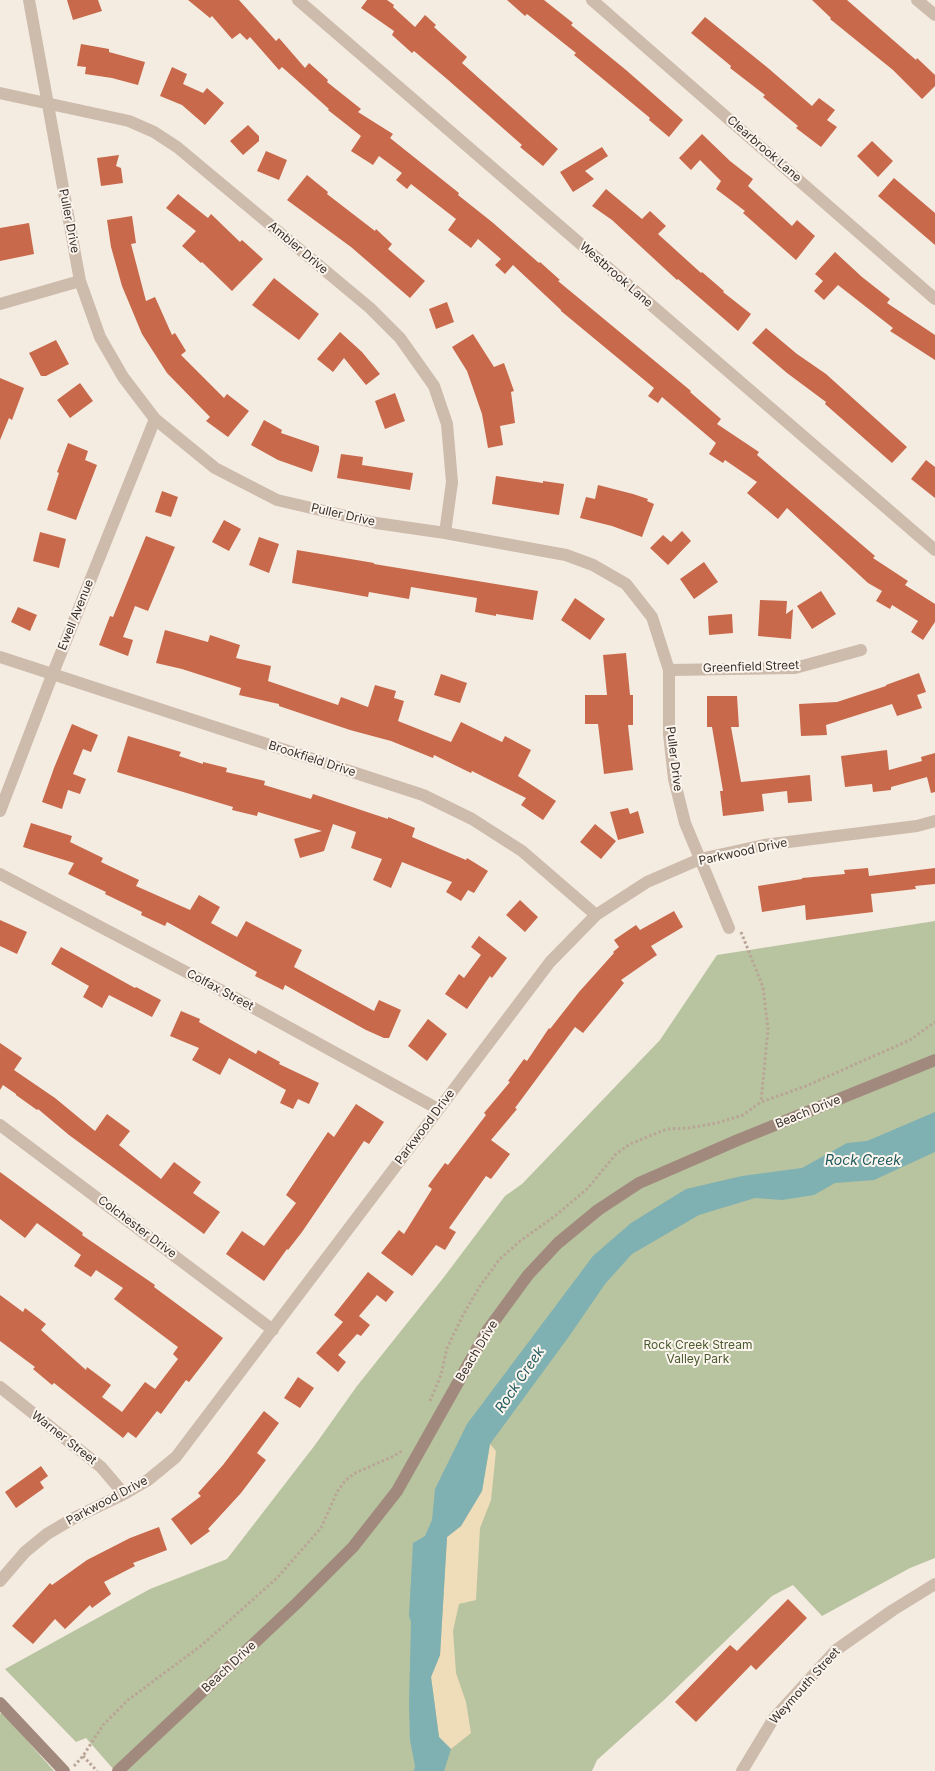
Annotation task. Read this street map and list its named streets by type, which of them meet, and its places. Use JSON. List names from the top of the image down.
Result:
{
  "streets": {
    "street": [
      "Clearbrook Lane",
      "Puller Drive",
      "Ambler Drive",
      "Westbrook Lane",
      "Ewell Avenue",
      "Greenfield Street",
      "Brookfield Drive",
      "Parkwood Drive",
      "Colfax Street",
      "Beach Drive",
      "Colchester Drive",
      "Warner Street",
      "Weymouth Street"
    ]
  },
  "crossings": [
    ["Puller Drive", "Ambler Drive"],
    ["Puller Drive", "Ewell Avenue"],
    ["Puller Drive", "Greenfield Street"],
    ["Puller Drive", "Parkwood Drive"],
    ["Ewell Avenue", "Brookfield Drive"],
    ["Brookfield Drive", "Parkwood Drive"],
    ["Parkwood Drive", "Colfax Street"],
    ["Parkwood Drive", "Colchester Drive"],
    ["Parkwood Drive", "Warner Street"]
  ],
  "water": ["Rock Creek"],
  "parks": ["Rock Creek Stream Valley Park"]
}
